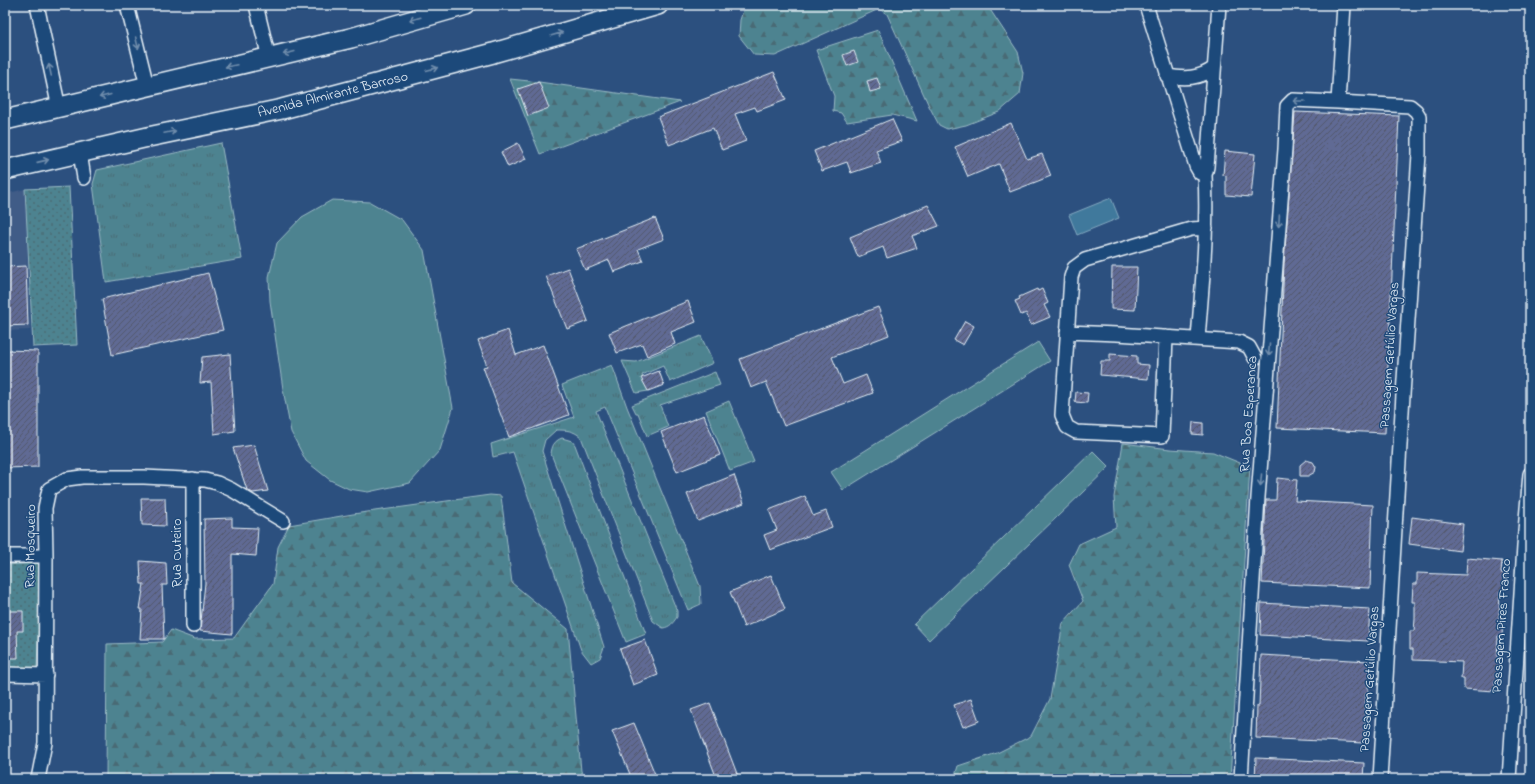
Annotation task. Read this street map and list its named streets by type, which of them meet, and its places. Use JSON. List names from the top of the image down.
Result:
{
  "streets": {
    "highway": ["Avenida Almirante Barroso"],
    "street": [
      "Passagem Getúlio Vargas",
      "Rua Boa Esperanca",
      "Rua Mosqueiro",
      "Rua Outeiro",
      "Passagem Pires Franco"
    ]
  },
  "crossings": [
    ["Passagem Getúlio Vargas", "Rua Boa Esperanca"],
    ["Rua Mosqueiro", "Rua Outeiro"]
  ]
}
